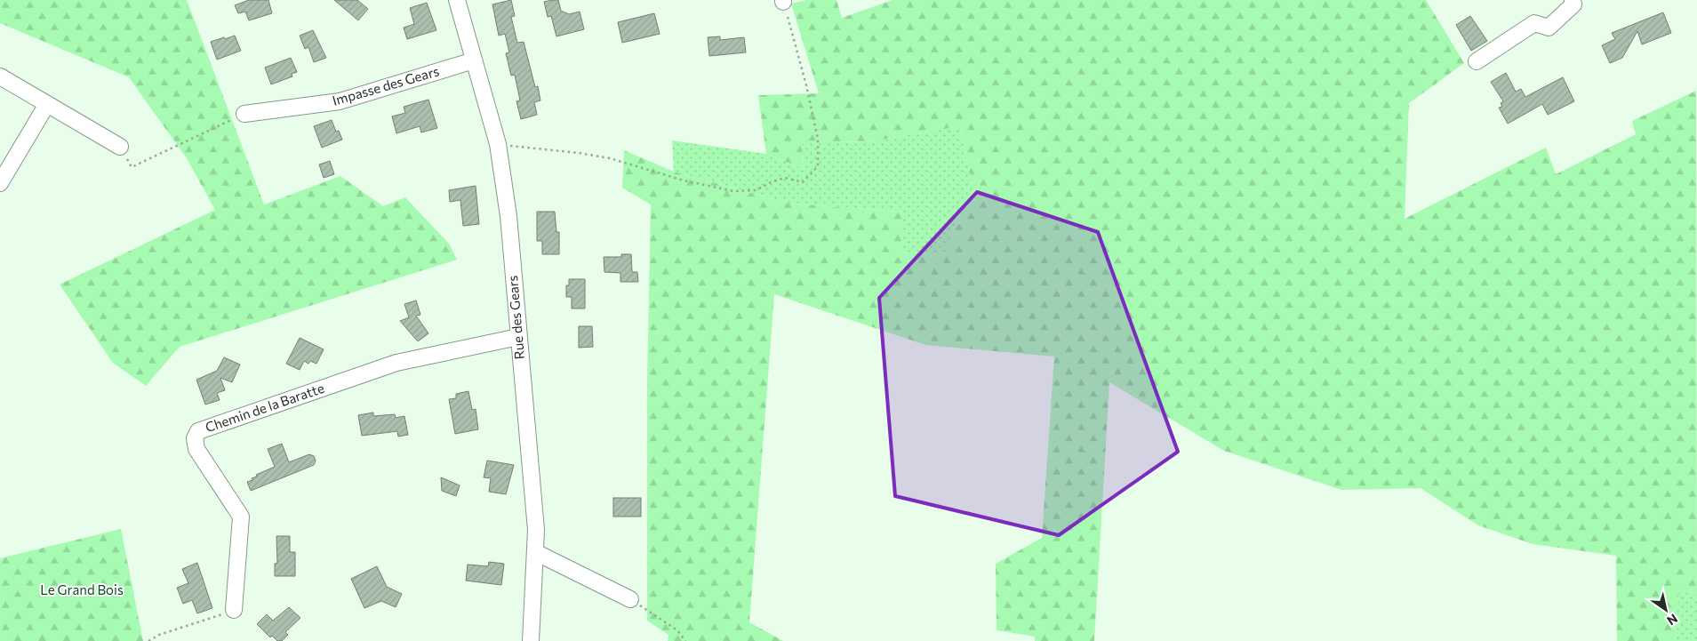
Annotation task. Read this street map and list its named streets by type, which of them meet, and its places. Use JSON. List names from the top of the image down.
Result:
{
  "streets": {
    "street": ["Impasse des Gears", "Rue des Gears", "Chemin de la Baratte"]
  },
  "crossings": [
    ["Impasse des Gears", "Rue des Gears"],
    ["Rue des Gears", "Chemin de la Baratte"]
  ],
  "parks": ["Le Grand Bois"],
  "north": "bottom right"
}
